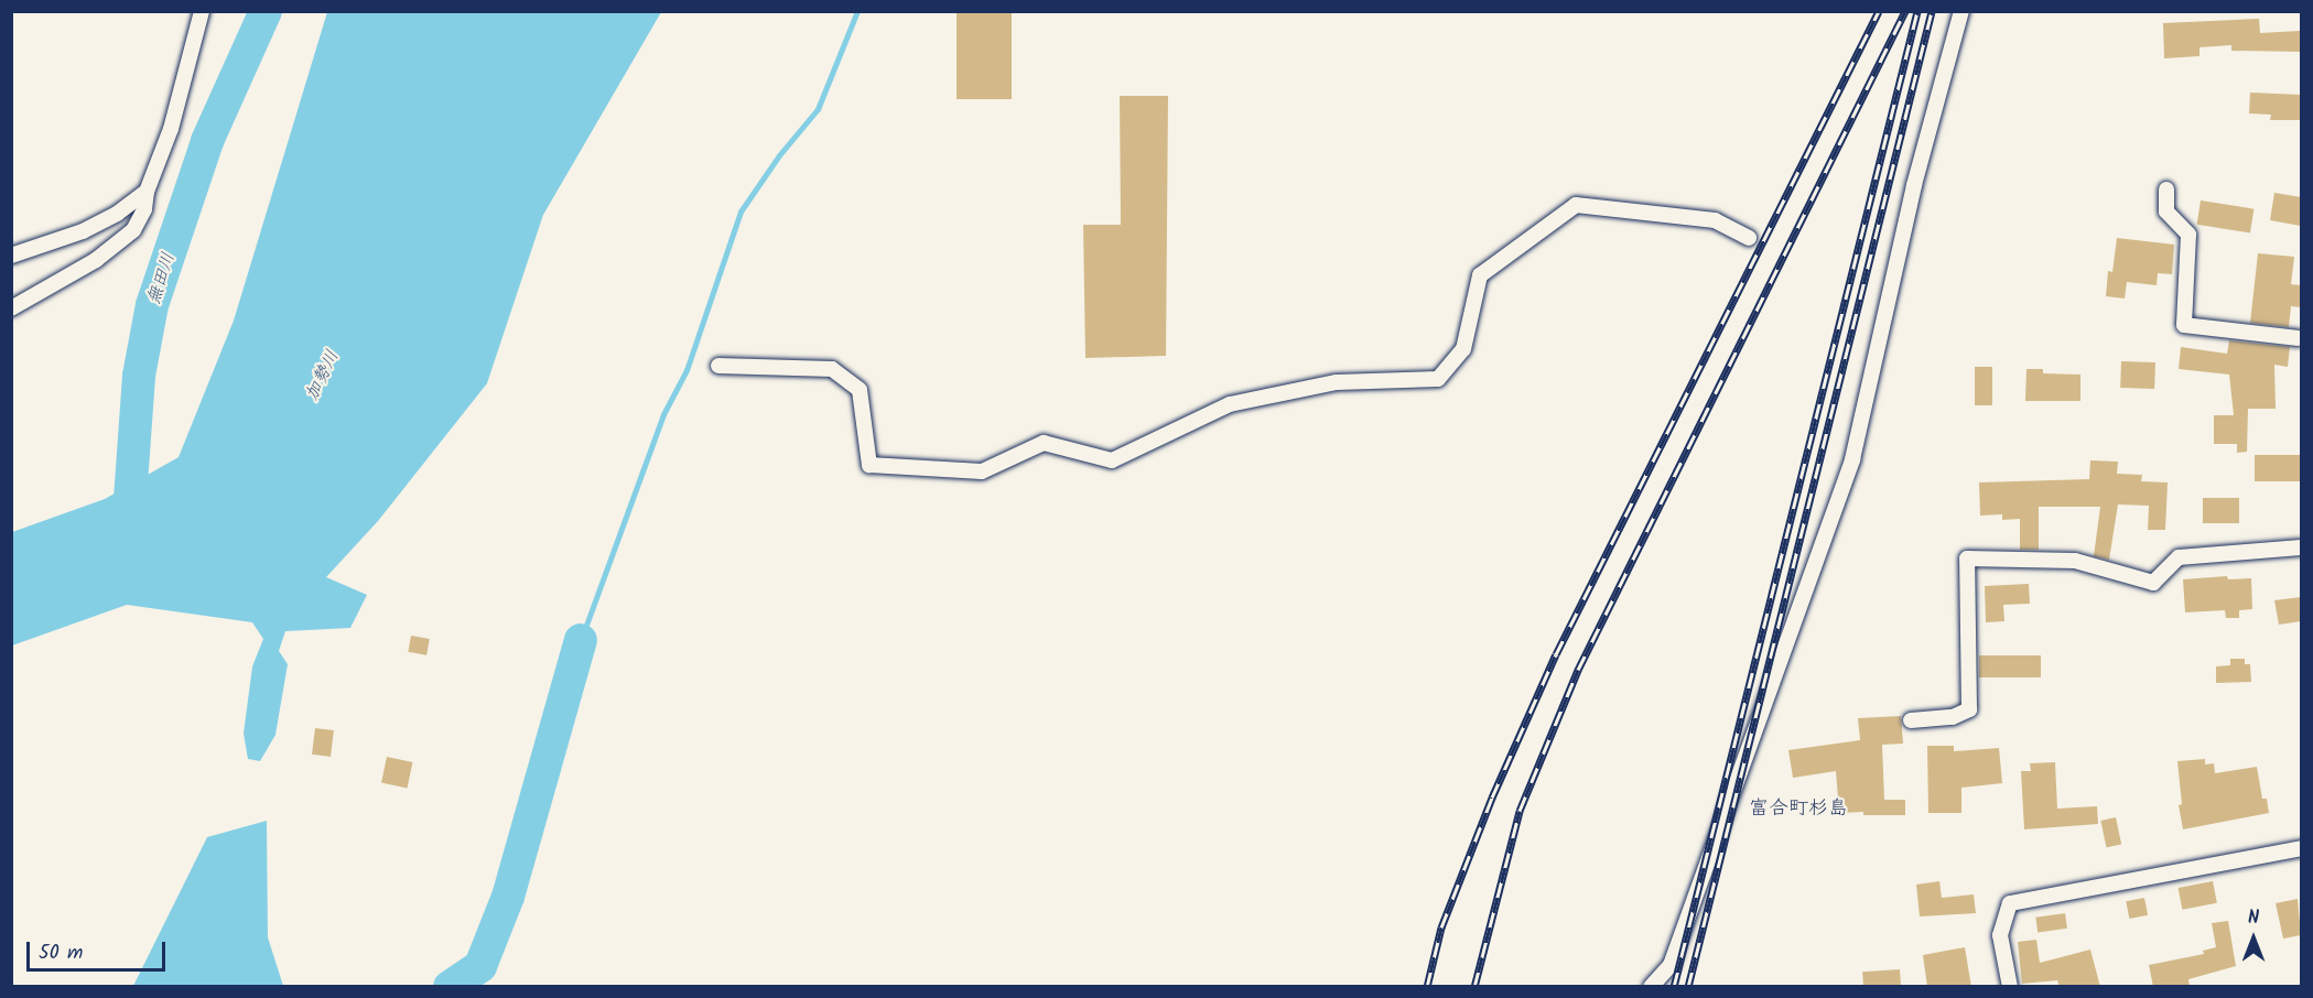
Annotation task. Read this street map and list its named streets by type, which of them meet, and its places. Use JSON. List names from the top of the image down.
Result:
{
  "districts": ["富合町杉島"],
  "water": ["無田川", "加勢川"],
  "scale_bar": "50 m",
  "north": "top"
}
